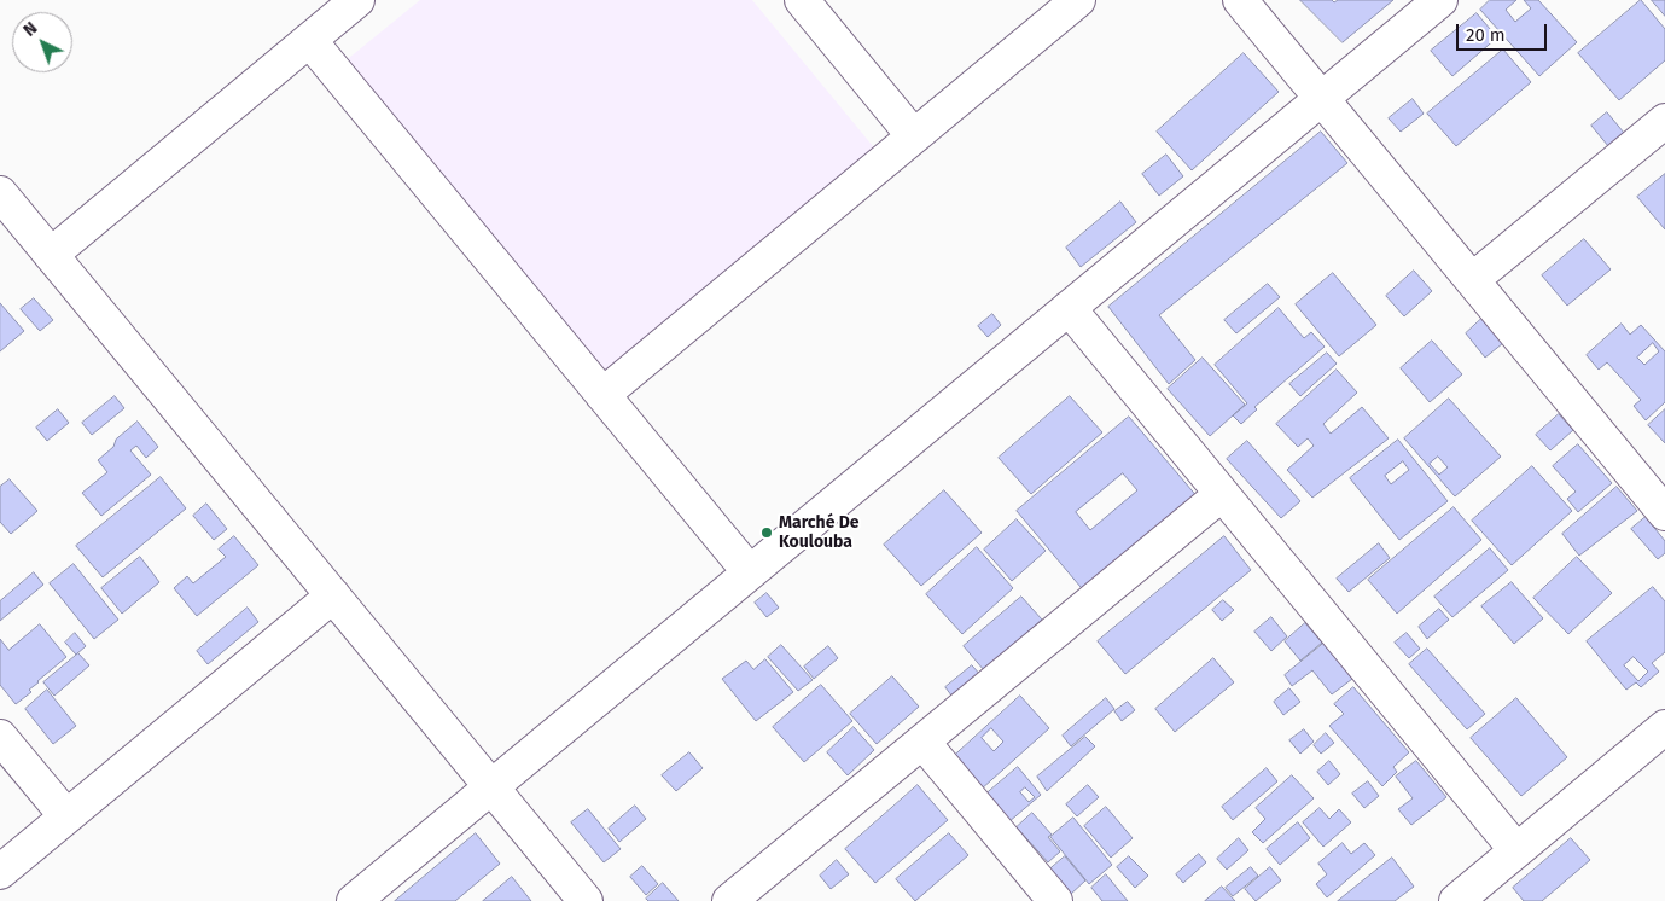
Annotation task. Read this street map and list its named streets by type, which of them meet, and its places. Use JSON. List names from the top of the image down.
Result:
{
  "places": ["Marché De Koulouba"],
  "scale_bar": "20 m",
  "north": "top left"
}
